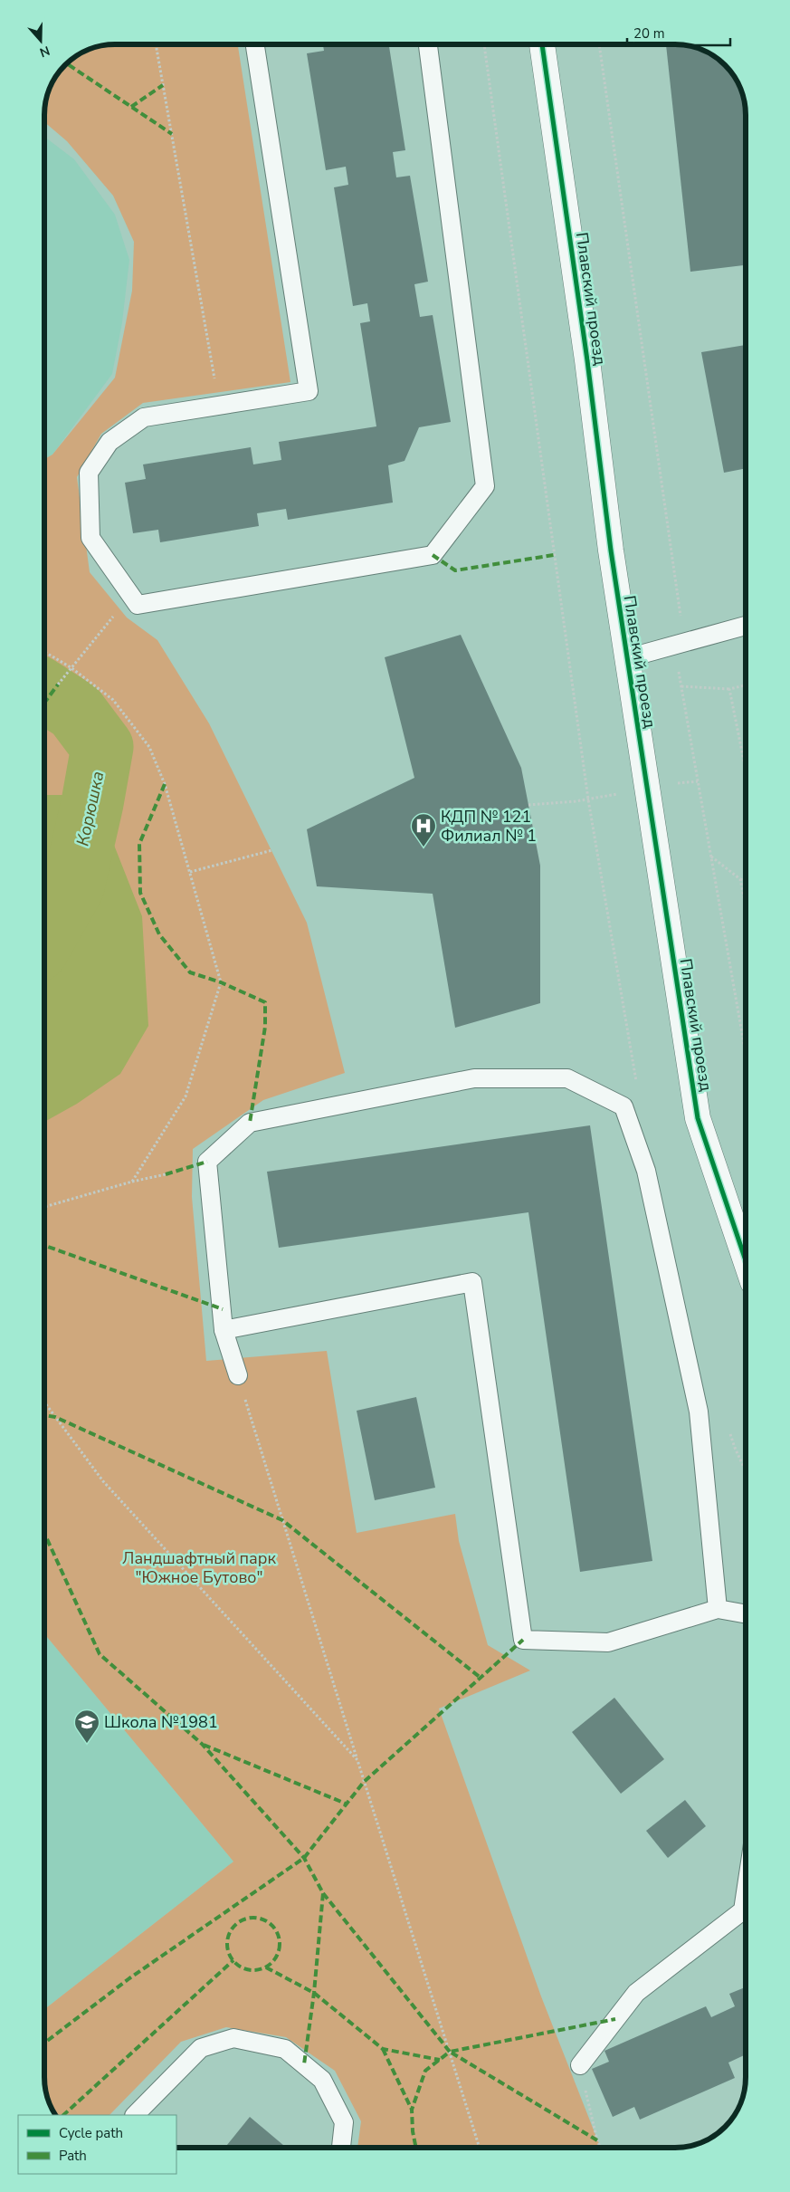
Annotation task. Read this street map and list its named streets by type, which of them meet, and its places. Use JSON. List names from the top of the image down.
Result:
{
  "streets": {
    "street": ["Плавский проезд"]
  },
  "water": ["Корюшка"],
  "parks": ["Ландшафтный парк \"Южное Бутово\""],
  "places": {
    "hospital": ["КДП № 121 Филиал № 1"],
    "school or university": ["Школа №1981"]
  },
  "legend": ["Cycle path", "Path"],
  "scale_bar": "20 m",
  "north": "bottom"
}
